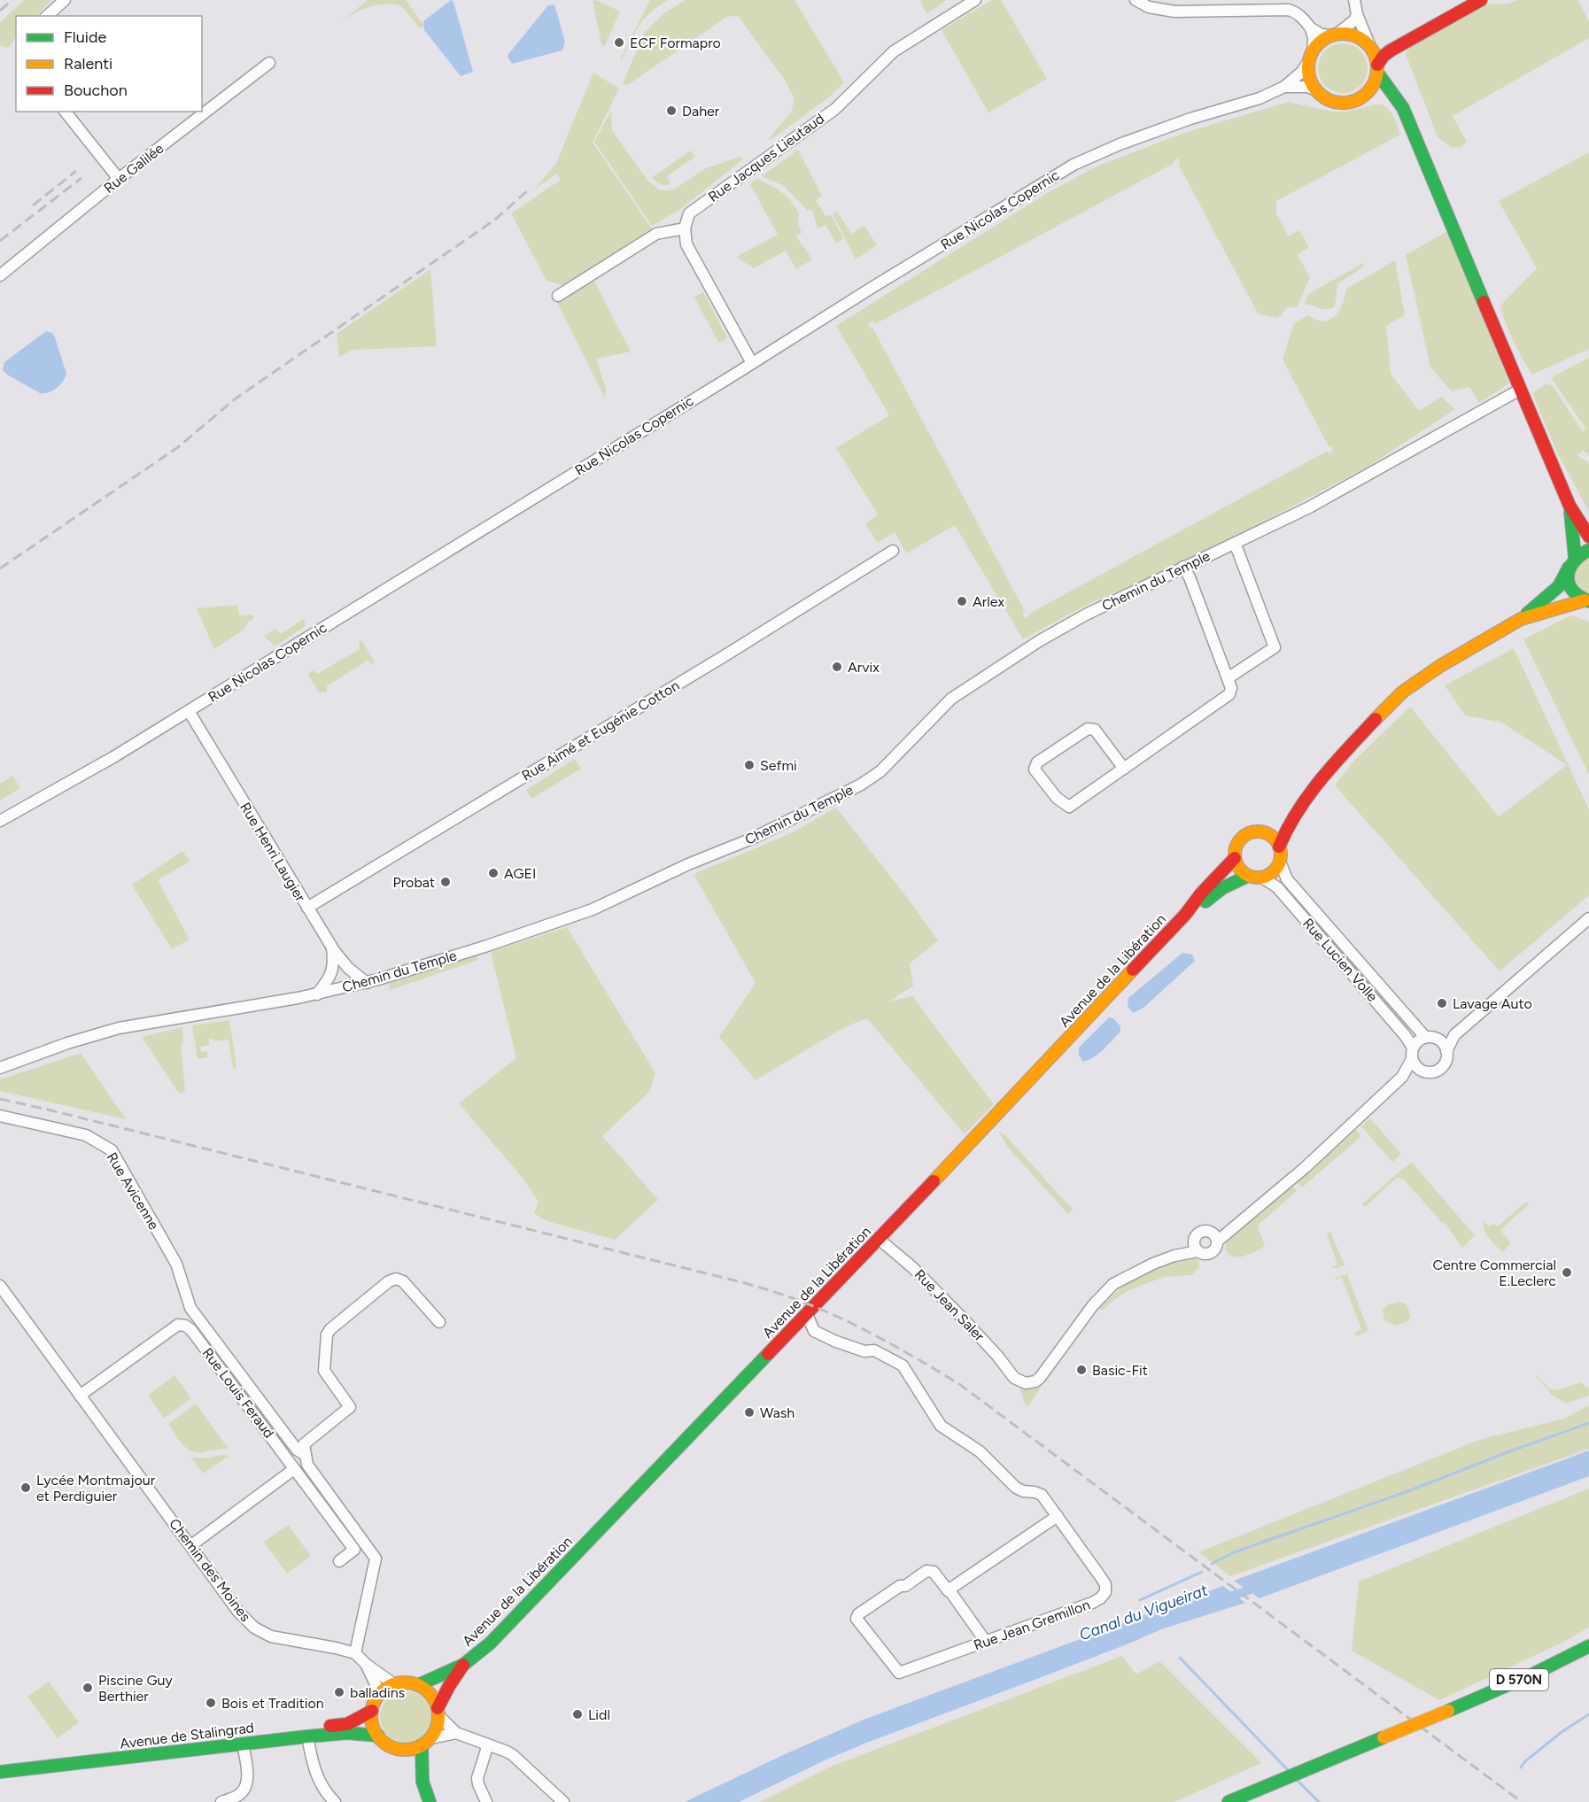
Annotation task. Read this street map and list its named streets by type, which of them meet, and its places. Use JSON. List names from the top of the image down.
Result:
{
  "streets": {
    "main road": ["Avenue de la Libération", "D 570N", "Avenue de Stalingrad"],
    "street": [
      "Rue Jacques Lieutaud",
      "Rue Galilée",
      "Rue Nicolas Copernic",
      "Chemin du Temple",
      "Rue Aimé et Eugénie Cotton",
      "Rue Henri Laugier",
      "Rue Lucien Volle",
      "Rue Avicenne",
      "Rue Jean Saler",
      "Rue Louis Feraud",
      "Chemin des Moines",
      "Rue Jean Gremillon"
    ]
  },
  "crossings": [
    ["Rue Nicolas Copernic", "Rue Henri Laugier"],
    ["Chemin du Temple", "Rue Henri Laugier"],
    ["Rue Aimé et Eugénie Cotton", "Rue Henri Laugier"],
    ["Rue Lucien Volle", "Avenue de la Libération"],
    ["Avenue de la Libération", "Rue Jean Saler"],
    ["Avenue de la Libération", "Chemin des Moines"],
    ["Avenue de la Libération", "Avenue de Stalingrad"],
    ["Rue Avicenne", "Chemin des Moines"],
    ["Rue Louis Feraud", "Chemin des Moines"],
    ["Chemin des Moines", "Avenue de Stalingrad"]
  ],
  "water": ["Canal du Vigueirat"],
  "places": [
    "ECF Formapro",
    "Daher",
    "Arlex",
    "Arvix",
    "Sefmi",
    "AGEI",
    "Probat",
    "Lavage Auto",
    "Centre Commercial E.Leclerc",
    "Basic-Fit",
    "Wash",
    "Lycée Montmajour et Perdiguier",
    "Piscine Guy Berthier",
    "balladins",
    "Bois et Tradition",
    "Lidl"
  ],
  "legend": ["Fluide", "Ralenti", "Bouchon"]
}
